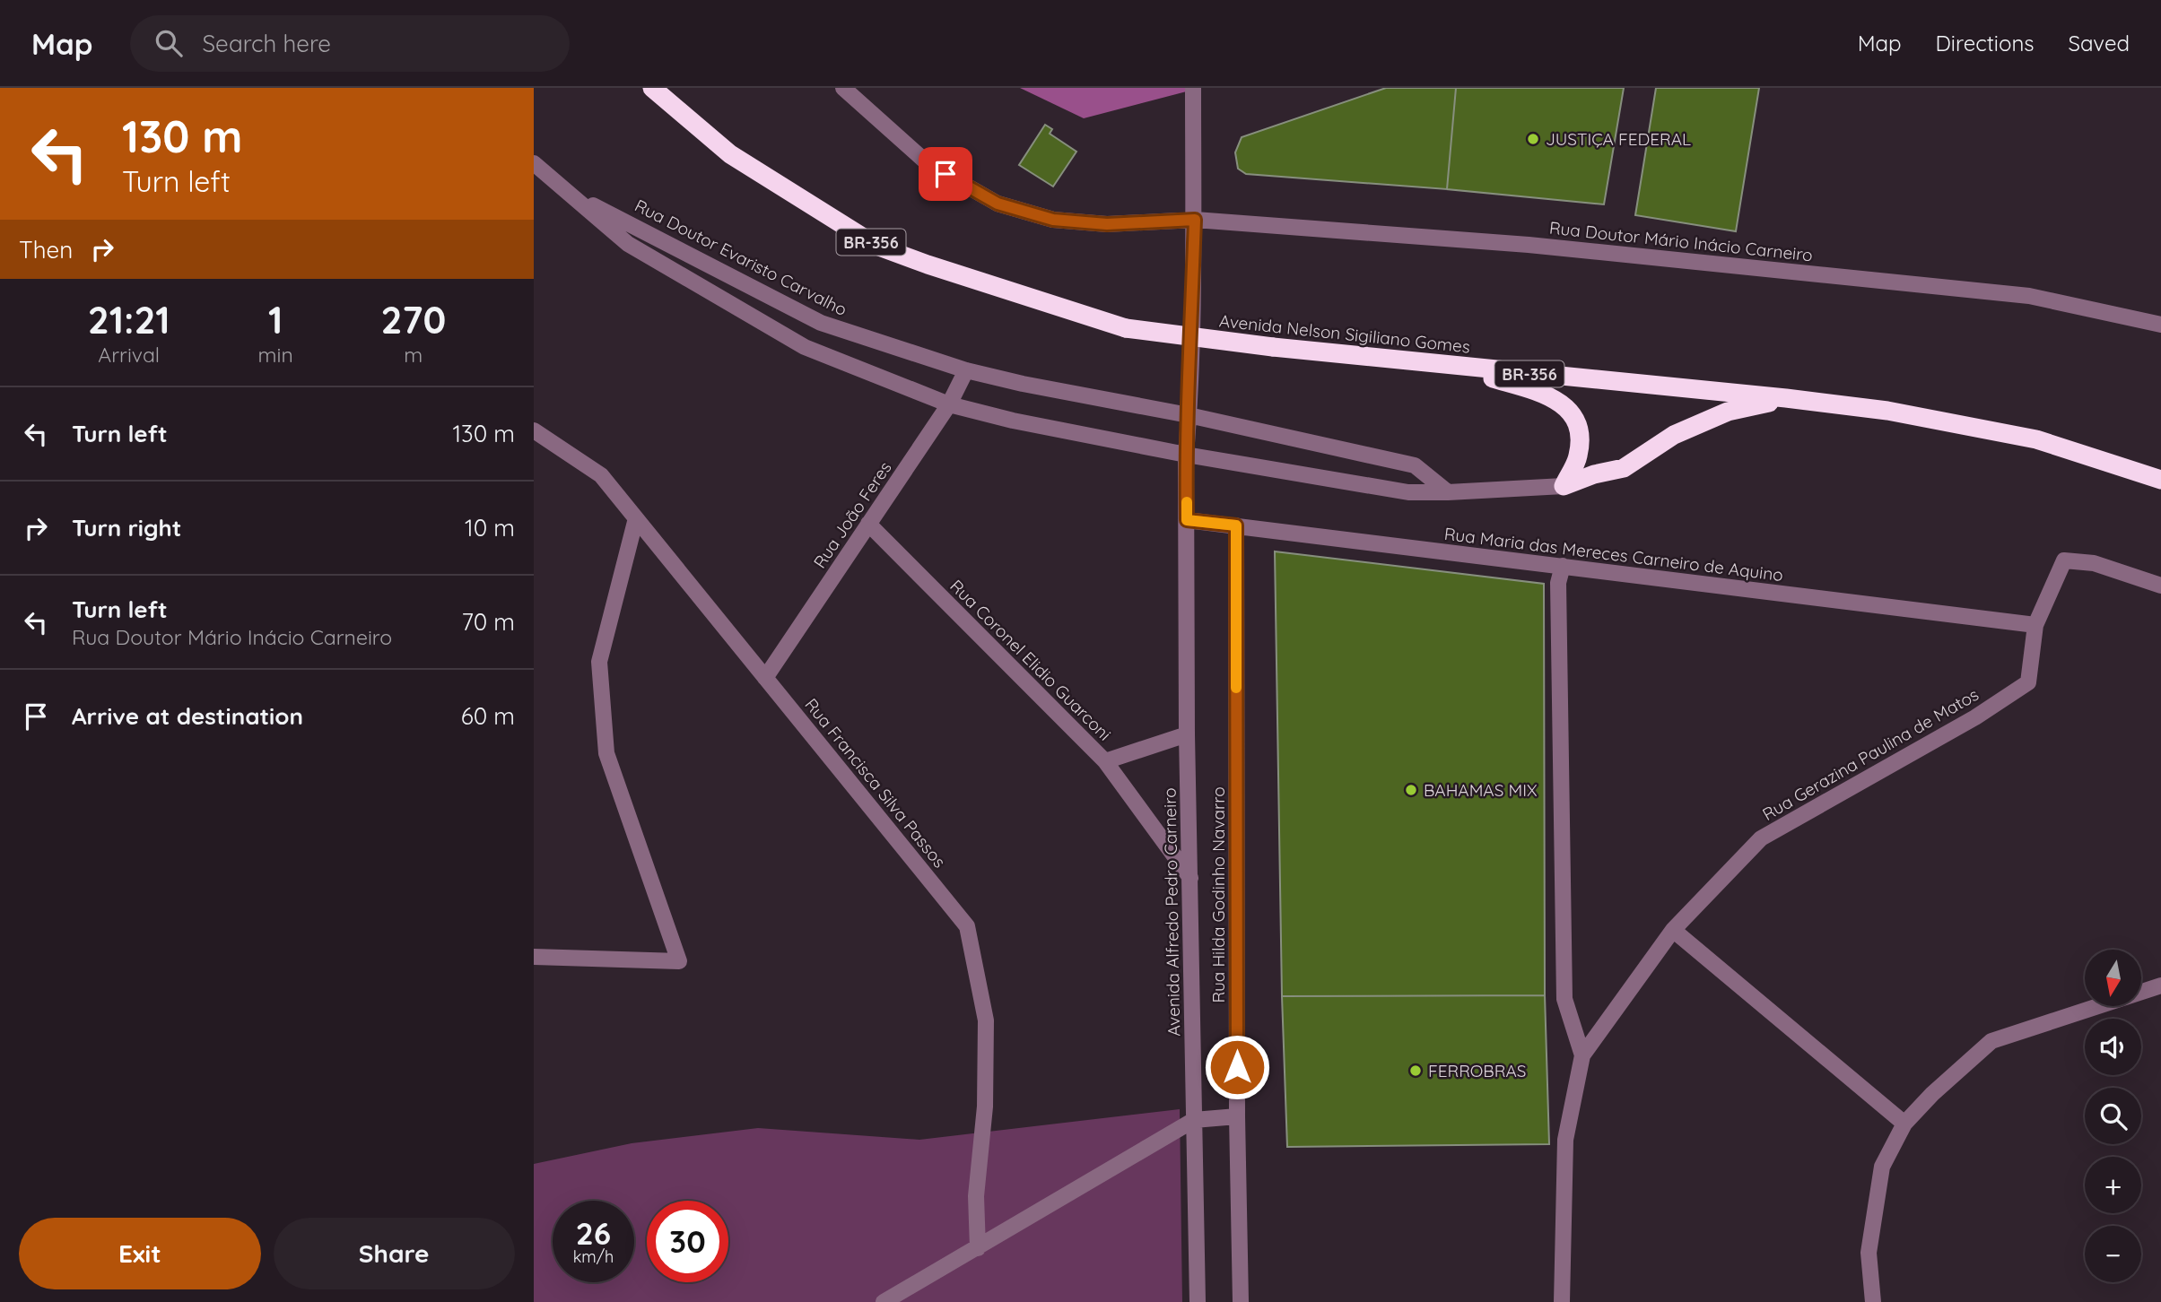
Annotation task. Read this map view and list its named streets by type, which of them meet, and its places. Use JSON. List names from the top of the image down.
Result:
{
  "streets": {
    "highway": ["BR-356", "Avenida Nelson Sigiliano Gomes"],
    "street": [
      "Rua Doutor Mário Inácio Carneiro",
      "Rua Doutor Evaristo Carvalho",
      "Rua João Feres",
      "Rua Maria das Mereces Carneiro de Aquino",
      "Rua Coronel Elidio Guarconi",
      "Rua Gerazina Paulina de Matos",
      "Rua Francisca Silva Passos",
      "Rua Hilda Godinho Navarro",
      "Avenida Alfredo Pedro Carneiro"
    ]
  },
  "crossings": [
    ["Rua Doutor Mário Inácio Carneiro", "Avenida Alfredo Pedro Carneiro"],
    ["Rua Doutor Evaristo Carvalho", "Rua João Feres"],
    ["Rua Doutor Evaristo Carvalho", "Avenida Alfredo Pedro Carneiro"],
    ["Rua João Feres", "Rua Coronel Elidio Guarconi"],
    ["Rua João Feres", "Rua Francisca Silva Passos"],
    ["Rua Maria das Mereces Carneiro de Aquino", "Rua Gerazina Paulina de Matos"],
    ["Rua Maria das Mereces Carneiro de Aquino", "Rua Hilda Godinho Navarro"],
    ["Rua Maria das Mereces Carneiro de Aquino", "Avenida Alfredo Pedro Carneiro"],
    ["Rua Coronel Elidio Guarconi", "Avenida Alfredo Pedro Carneiro"]
  ],
  "places": ["JUSTIÇA FEDERAL", "BAHAMAS MIX", "FERROBRAS"],
  "north": "bottom",
  "page": {
    "header": "Map",
    "search": "Search here",
    "nav": ["Map", "Directions", "Saved"],
    "turn": ["130 m", "Turn left"],
    "then": "Then",
    "eta": [
      "21:21",
      "Arrival",
      "1",
      "min",
      "270",
      "m"
    ],
    "list": [
      {
        "name": "Turn left",
        "value": "130 m"
      },
      {
        "name": "Turn right",
        "value": "10 m"
      },
      {
        "name": "Turn left",
        "note": "Rua Doutor Mário Inácio Carneiro",
        "value": "70 m"
      },
      {
        "name": "Arrive at destination",
        "value": "60 m"
      }
    ],
    "map_buttons": ["+", "−"],
    "speed": "26 km/h",
    "limit": "30",
    "buttons": ["Exit", "Share"]
  }
}
